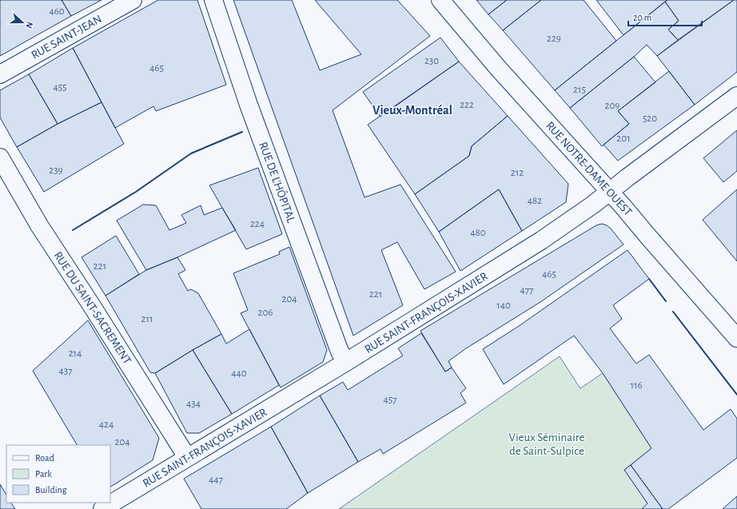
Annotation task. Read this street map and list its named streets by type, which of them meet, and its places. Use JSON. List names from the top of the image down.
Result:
{
  "streets": {
    "street": [
      "RUE SAINT-JEAN",
      "RUE NOTRE-DAME OUEST",
      "RUE DE L'HÔPITAL",
      "RUE DU SAINT-SACREMENT",
      "RUE SAINT-FRANÇOIS-XAVIER"
    ]
  },
  "crossings": [
    ["RUE NOTRE-DAME OUEST", "RUE SAINT-FRANÇOIS-XAVIER"],
    ["RUE DE L'HÔPITAL", "RUE SAINT-FRANÇOIS-XAVIER"],
    ["RUE DU SAINT-SACREMENT", "RUE SAINT-FRANÇOIS-XAVIER"]
  ],
  "districts": ["Vieux-Montréal"],
  "parks": ["Vieux Séminaire de Saint-Sulpice"],
  "house_numbers": [
    "460",
    "229",
    "230",
    "465",
    "455",
    "215",
    "222",
    "209",
    "520",
    "201",
    "239",
    "212",
    "482",
    "224",
    "480",
    "221",
    "465",
    "477",
    "221",
    "204",
    "140",
    "206",
    "211",
    "214",
    "437",
    "440",
    "116",
    "457",
    "434",
    "424",
    "204",
    "447"
  ],
  "legend": ["Road", "Park", "Building"],
  "scale_bar": "20 m",
  "north": "right"
}
